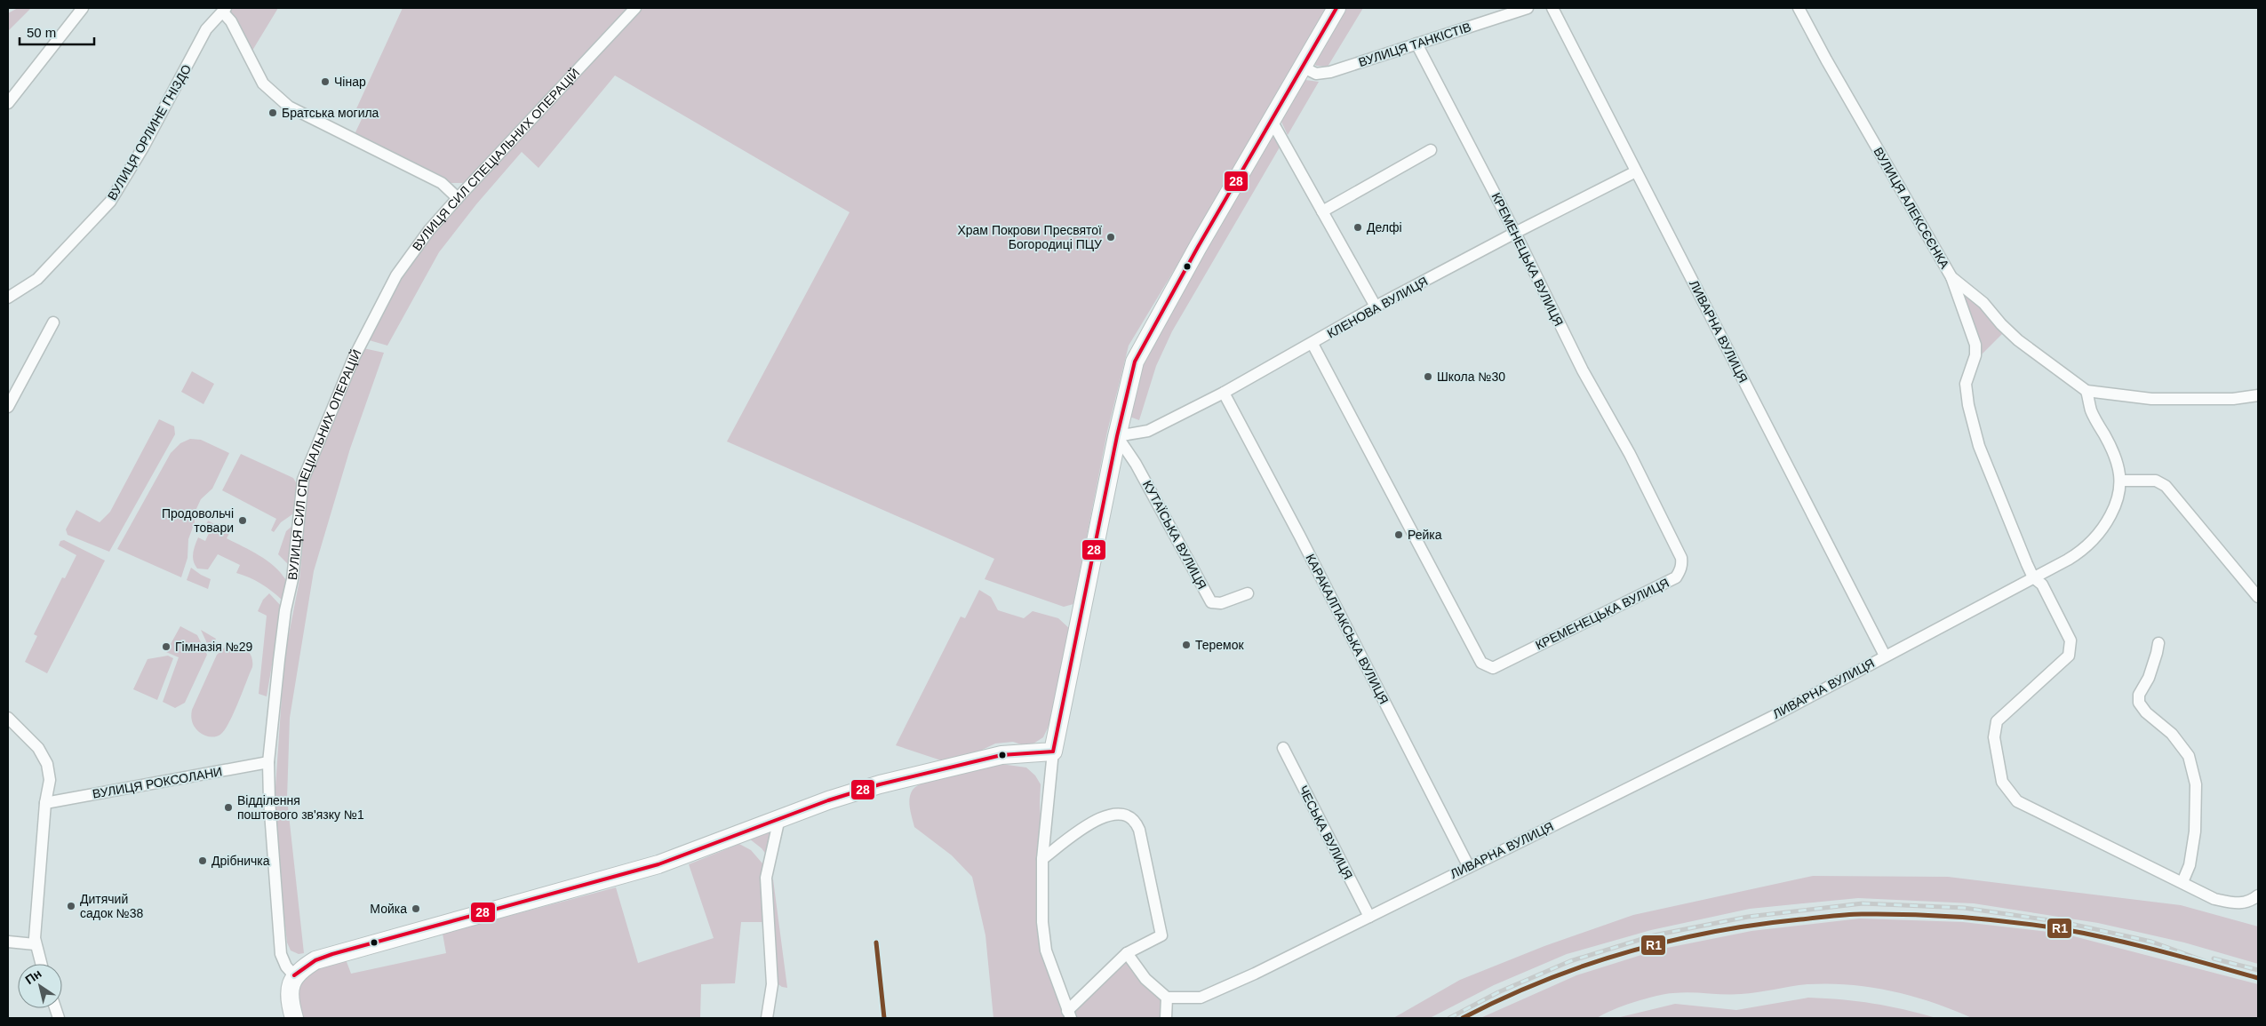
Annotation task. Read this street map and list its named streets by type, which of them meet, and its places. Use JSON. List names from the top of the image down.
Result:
{
  "streets": {
    "street": [
      "ВУЛИЦЯ ТАНКІСТІВ",
      "ВУЛИЦЯ ОРЛИНЕ ГНІЗДО",
      "ВУЛИЦЯ СИЛ СПЕЦІАЛЬНИХ ОПЕРАЦІЙ",
      "ВУЛИЦЯ АЛЕКСЄЄНКА",
      "КРЕМЕНЕЦЬКА ВУЛИЦЯ",
      "КЛЕНОВА ВУЛИЦЯ",
      "ЛИВАРНА ВУЛИЦЯ",
      "КУТАЇСЬКА ВУЛИЦЯ",
      "КАРАКАЛПАКСЬКА ВУЛИЦЯ",
      "ВУЛИЦЯ РОКСОЛАНИ",
      "ЧЕСЬКА ВУЛИЦЯ"
    ]
  },
  "crossings": [
    ["ВУЛИЦЯ ТАНКІСТІВ", "КРЕМЕНЕЦЬКА ВУЛИЦЯ"],
    ["ВУЛИЦЯ СИЛ СПЕЦІАЛЬНИХ ОПЕРАЦІЙ", "ВУЛИЦЯ РОКСОЛАНИ"],
    ["КРЕМЕНЕЦЬКА ВУЛИЦЯ", "КЛЕНОВА ВУЛИЦЯ"],
    ["КЛЕНОВА ВУЛИЦЯ", "ЛИВАРНА ВУЛИЦЯ"],
    ["КЛЕНОВА ВУЛИЦЯ", "КУТАЇСЬКА ВУЛИЦЯ"],
    ["КЛЕНОВА ВУЛИЦЯ", "КАРАКАЛПАКСЬКА ВУЛИЦЯ"],
    ["ЛИВАРНА ВУЛИЦЯ", "КАРАКАЛПАКСЬКА ВУЛИЦЯ"],
    ["ЛИВАРНА ВУЛИЦЯ", "ЧЕСЬКА ВУЛИЦЯ"]
  ],
  "places": [
    "Чінар",
    "Братська могила",
    "Делфі",
    "Храм Покрови Пресвятої Богородиці ПЦУ",
    "Школа №30",
    "Продовольчі товари",
    "Рейка",
    "Теремок",
    "Гімназія №29",
    "Відділення поштового зв'язку №1",
    "Дрібничка",
    "Дитячий садок №38",
    "Мойка"
  ],
  "lines": ["transit line 28", "transit line R1"],
  "scale_bar": "50 m",
  "north": "top left"
}
